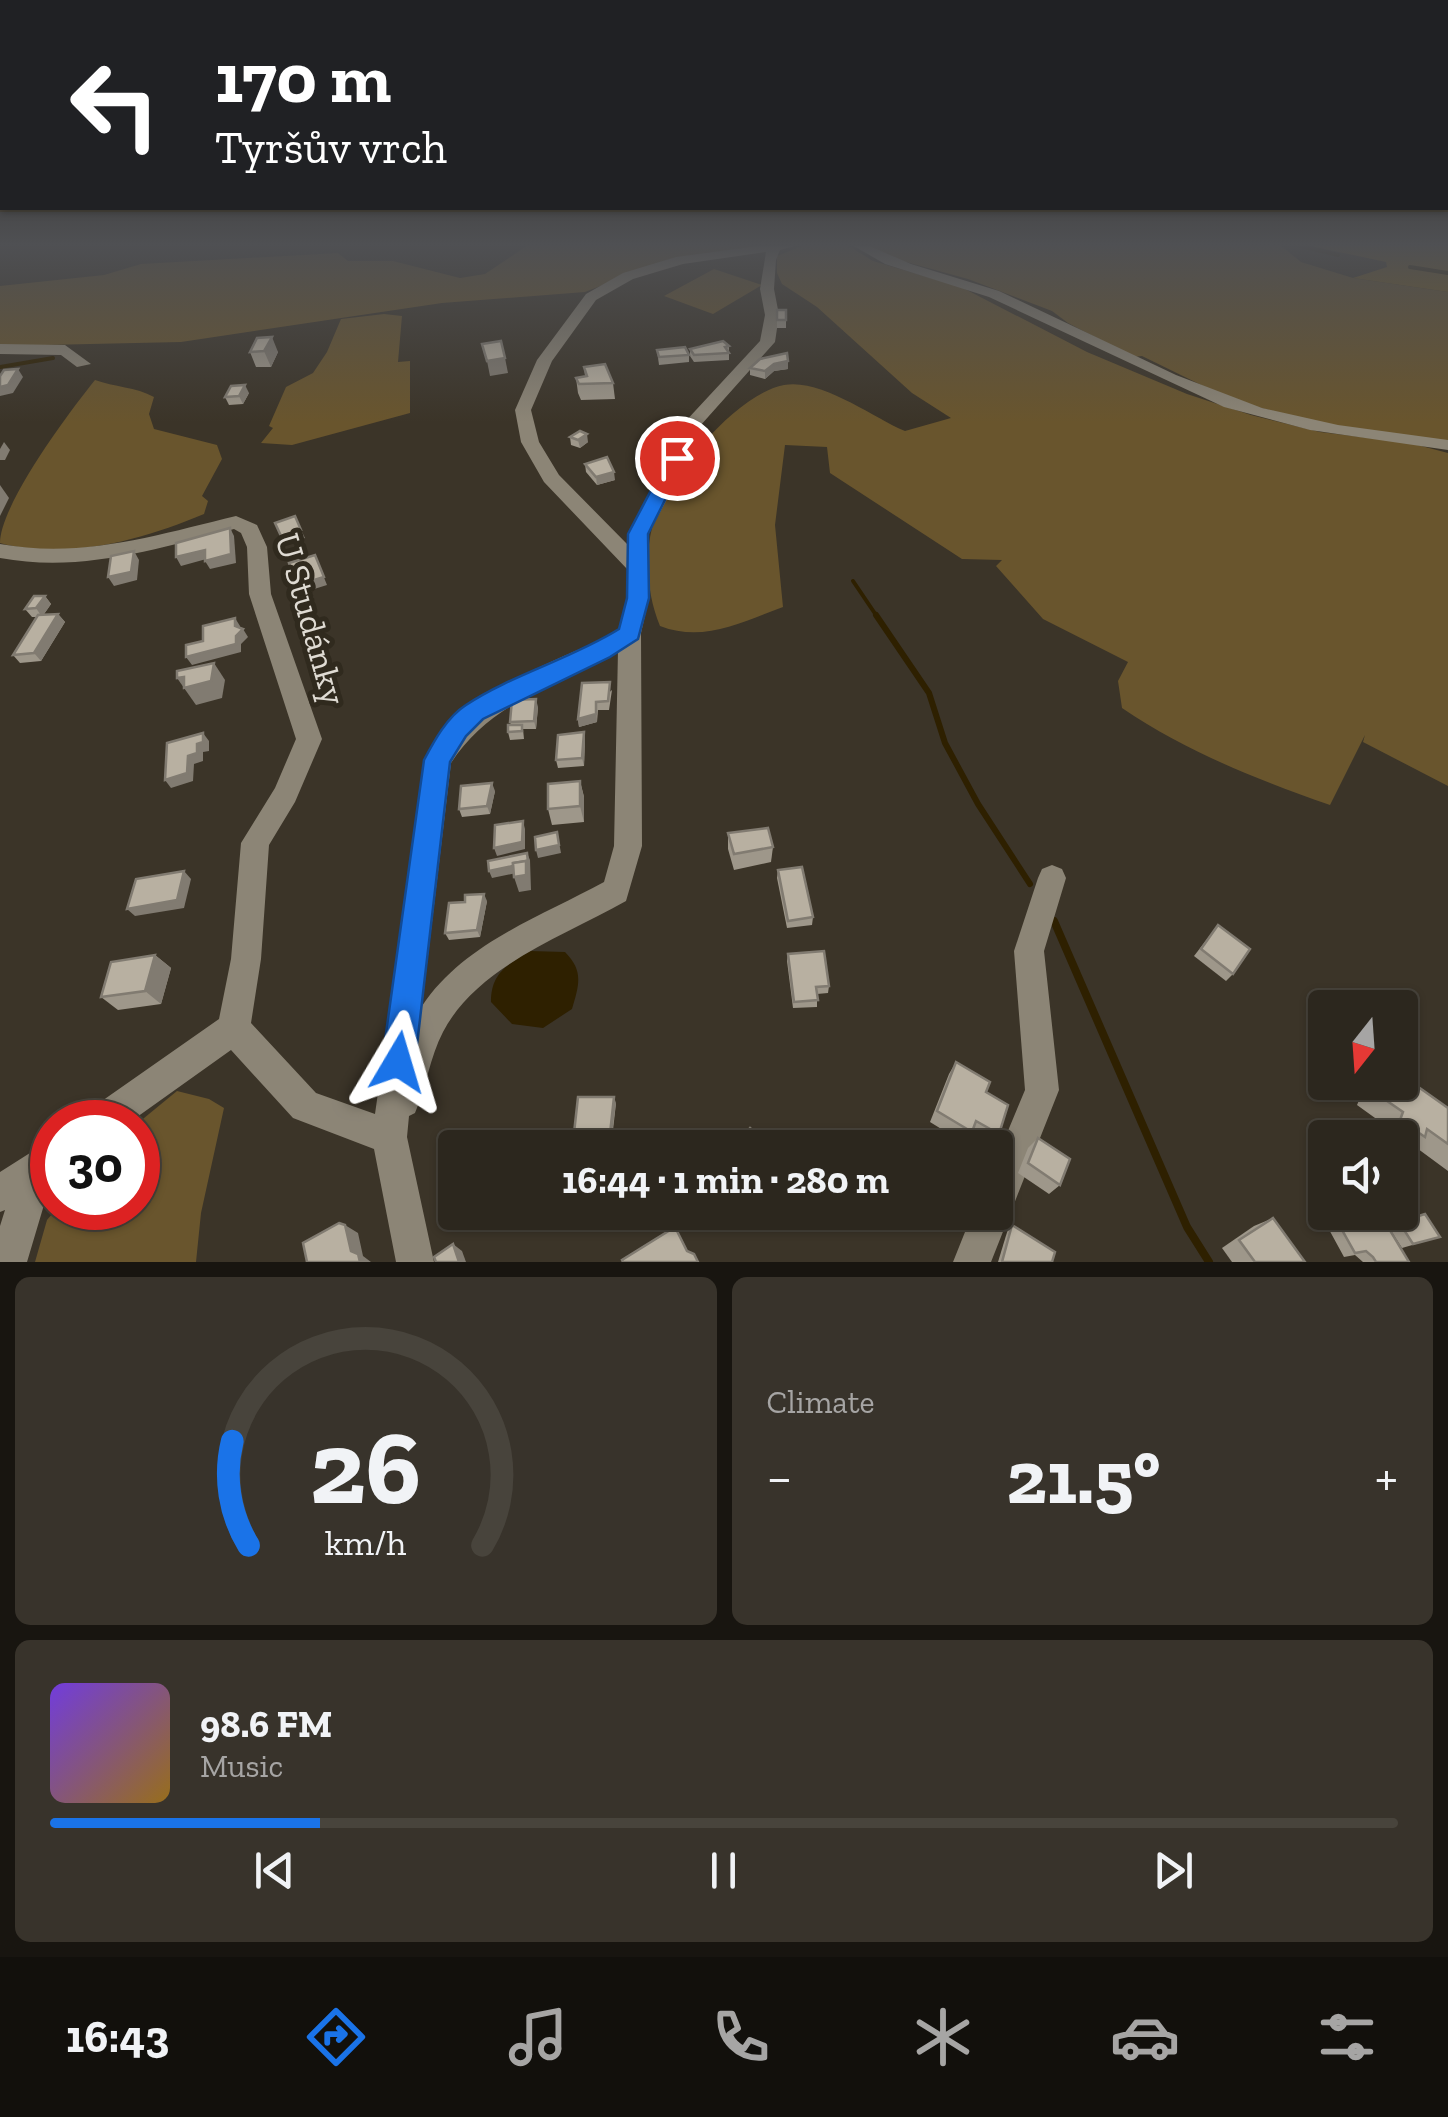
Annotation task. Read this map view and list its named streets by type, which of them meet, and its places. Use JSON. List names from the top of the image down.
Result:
{
  "streets": {
    "street": ["U Studánky"]
  },
  "north": "bottom",
  "page": {
    "turn": ["170 m", "Tyršův vrch"],
    "limit": "30",
    "trip": "16:44 · 1 min · 280 m",
    "tile": "Climate",
    "heat": ["−", "21.5°", "+"],
    "song": ["98.6 FM", "Music"],
    "tabs": "16:43",
    "gauge": ["26", "km/h"]
  }
}
